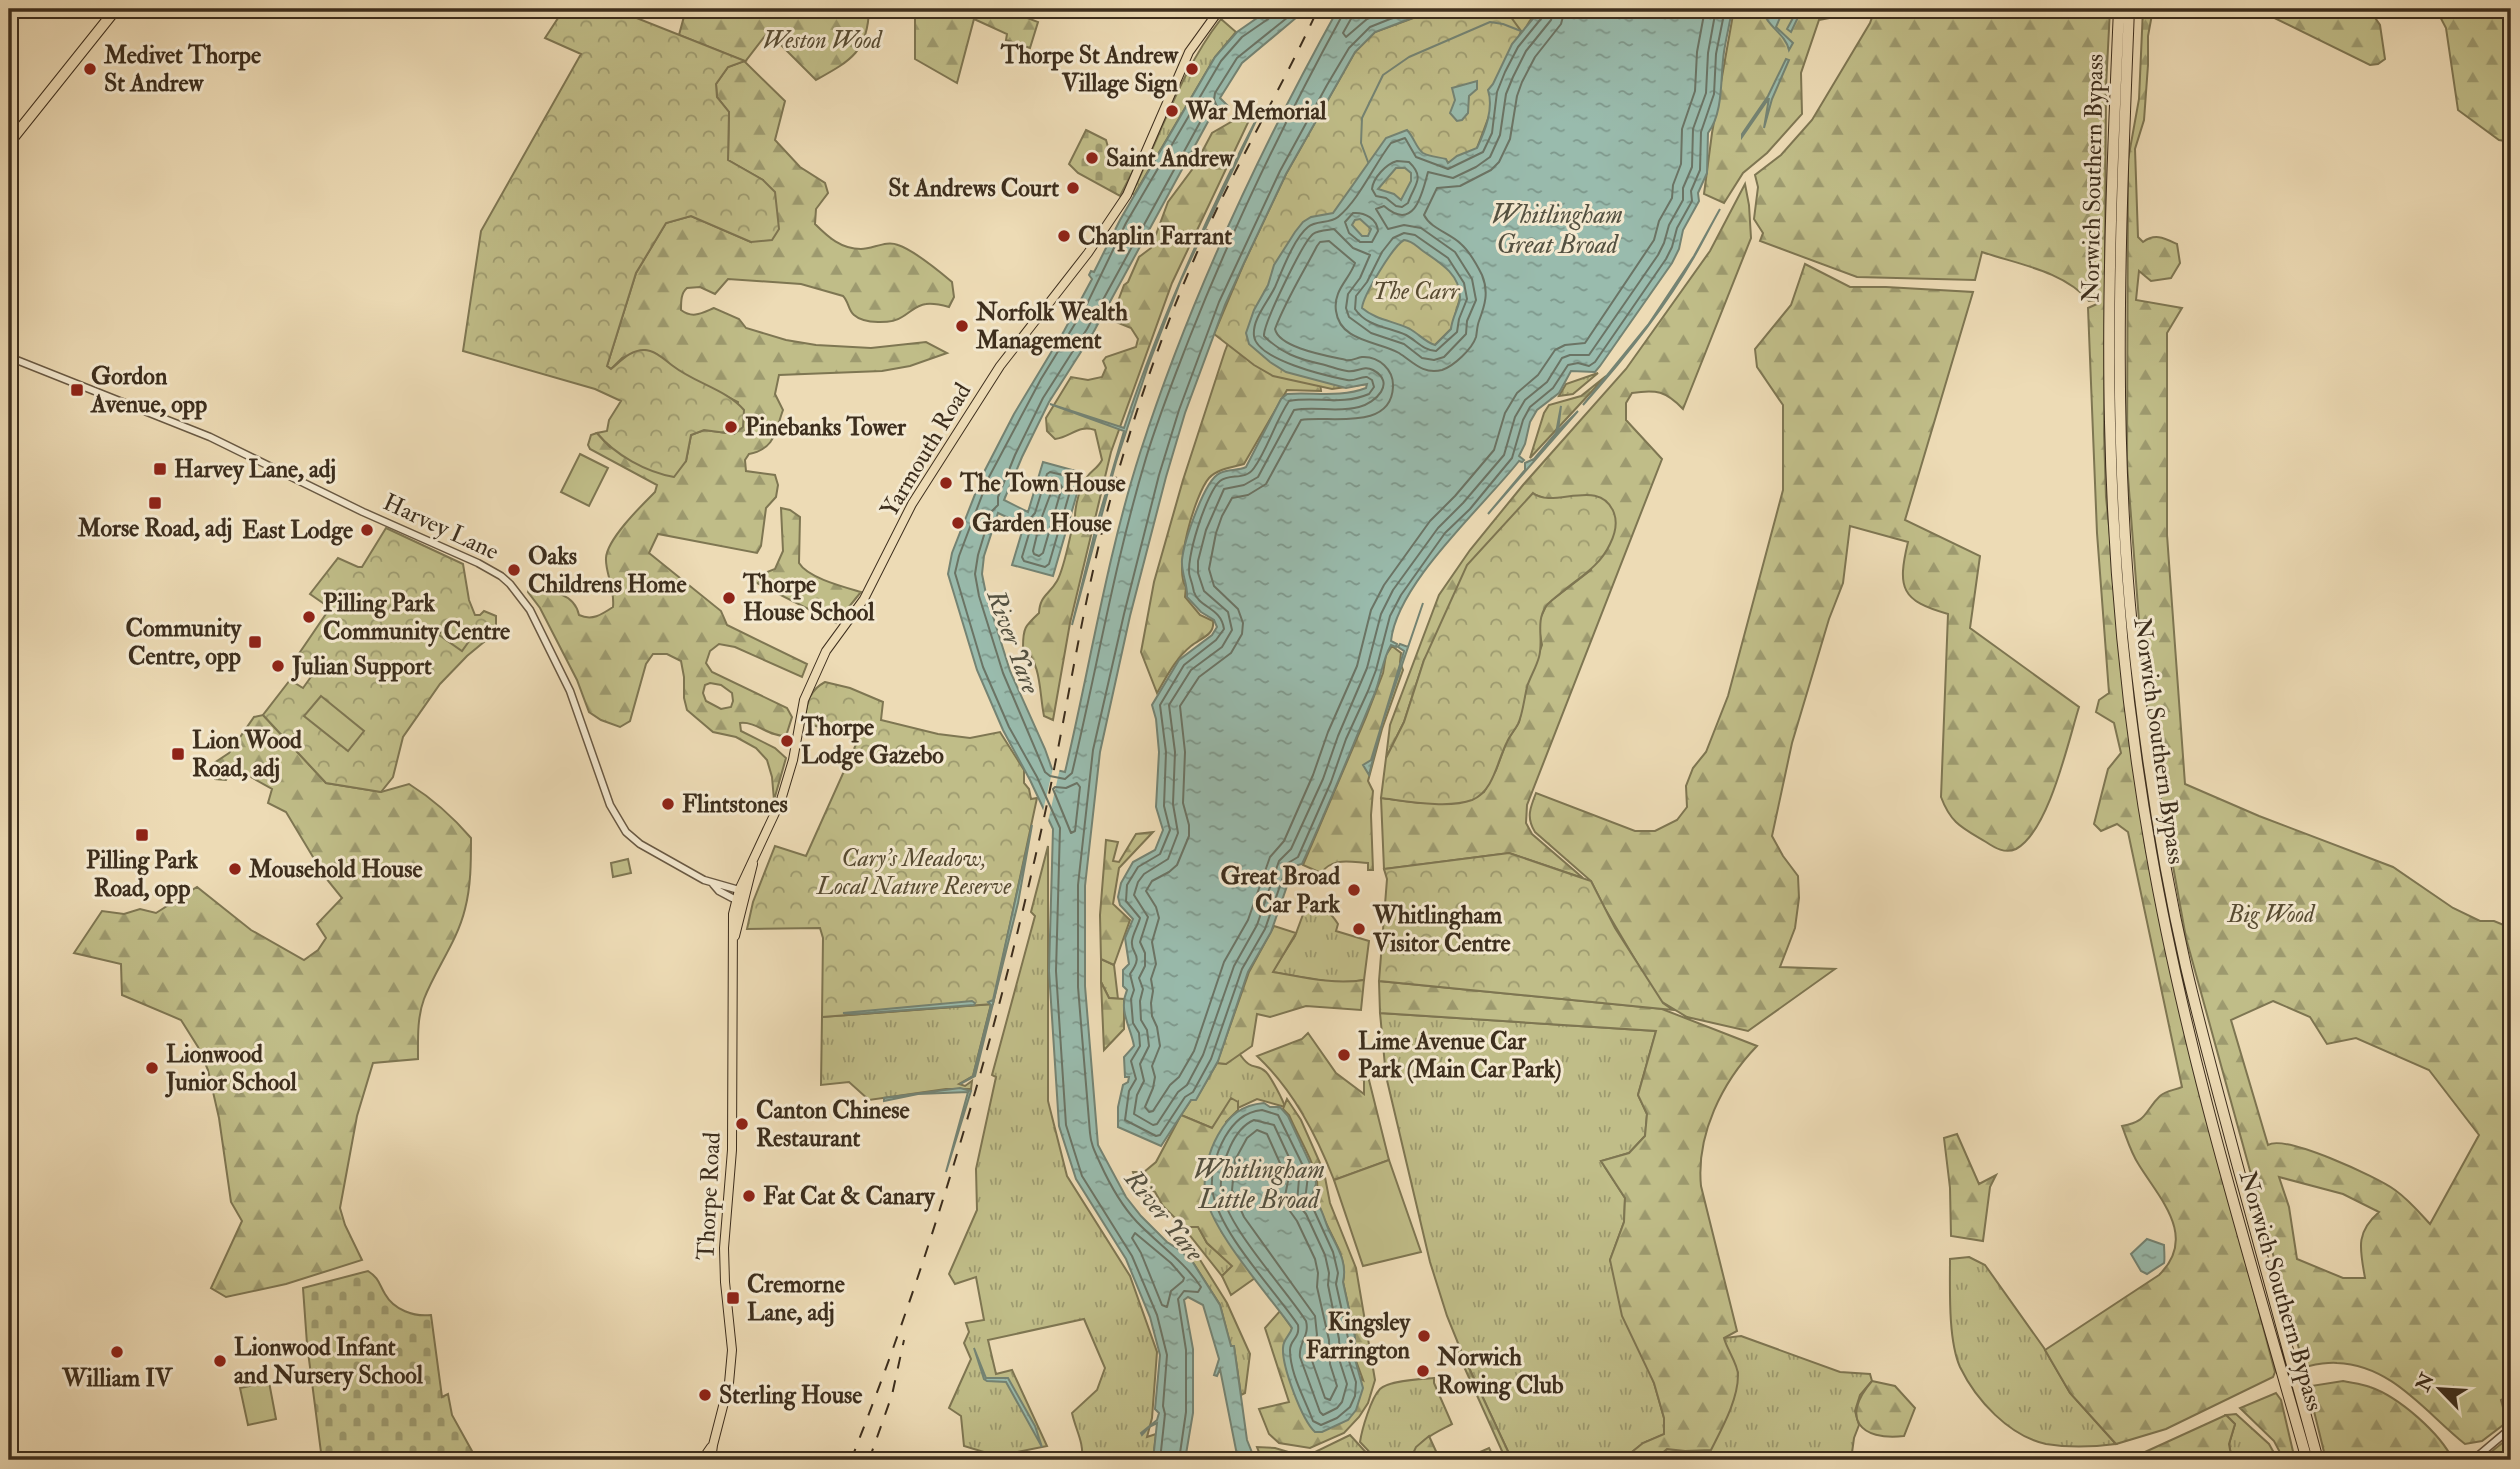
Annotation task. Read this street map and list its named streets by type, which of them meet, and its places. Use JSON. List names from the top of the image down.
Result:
{
  "streets": {
    "highway": ["Norwich Southern Bypass"],
    "main road": ["Yarmouth Road", "Thorpe Road"],
    "street": ["Harvey Lane"]
  },
  "crossings": [
    ["Yarmouth Road", "Harvey Lane"],
    ["Yarmouth Road", "Thorpe Road"],
    ["Harvey Lane", "Thorpe Road"]
  ],
  "water": ["Whitlingham Great Broad", "River Yare", "Whitlingham Little Broad"],
  "parks": [
    "Weston Wood",
    "The Carr",
    "Cary's Meadow, Local Nature Reserve",
    "Big Wood"
  ],
  "places": {
    "other": [
      "Medivet Thorpe St Andrew",
      "Thorpe St Andrew Village Sign",
      "War Memorial",
      "Saint Andrew",
      "St Andrews Court",
      "Chaplin Farrant",
      "Norfolk Wealth Management",
      "Pinebanks Tower",
      "The Town House",
      "Garden House",
      "East Lodge",
      "Oaks Childrens Home",
      "Thorpe House School",
      "Pilling Park Community Centre",
      "Julian Support",
      "Thorpe Lodge Gazebo",
      "Flintstones",
      "Mousehold House",
      "Great Broad Car Park",
      "Whitlingham Visitor Centre",
      "Lime Avenue Car Park (Main Car Park)",
      "Lionwood Junior School",
      "Canton Chinese Restaurant",
      "Fat Cat & Canary",
      "Kingsley Farrington",
      "William IV",
      "Lionwood Infant and Nursery School",
      "Norwich Rowing Club",
      "Sterling House"
    ],
    "transit": [
      "Gordon Avenue, opp",
      "Harvey Lane, adj",
      "Morse Road, adj",
      "Community Centre, opp",
      "Lion Wood Road, adj",
      "Pilling Park Road, opp",
      "Cremorne Lane, adj"
    ]
  },
  "north": "top left"
}
